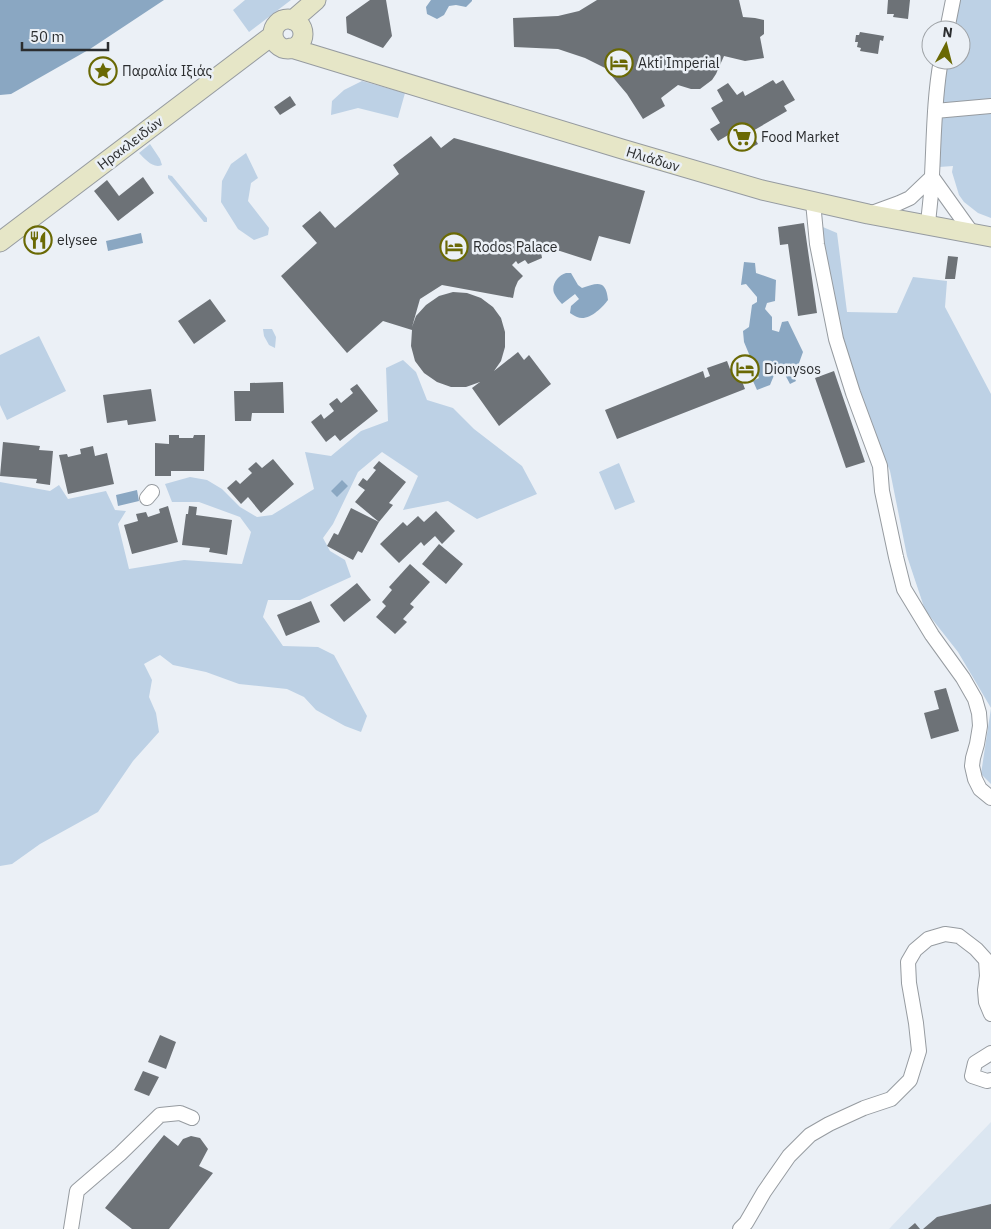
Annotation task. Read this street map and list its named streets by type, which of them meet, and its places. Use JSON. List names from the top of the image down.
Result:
{
  "streets": {
    "street": ["Ηρακλειδών", "Ηλιάδων"]
  },
  "crossings": [
    ["Ηρακλειδών", "Ηλιάδων"]
  ],
  "places": {
    "hotel": ["Akti Imperial", "Rodos Palace", "Dionysos"],
    "place": ["Παραλία Ιξιάς"],
    "supermarket": ["Food Market"],
    "restaurant": ["elysee"]
  },
  "scale_bar": "50 m",
  "north": "top"
}
